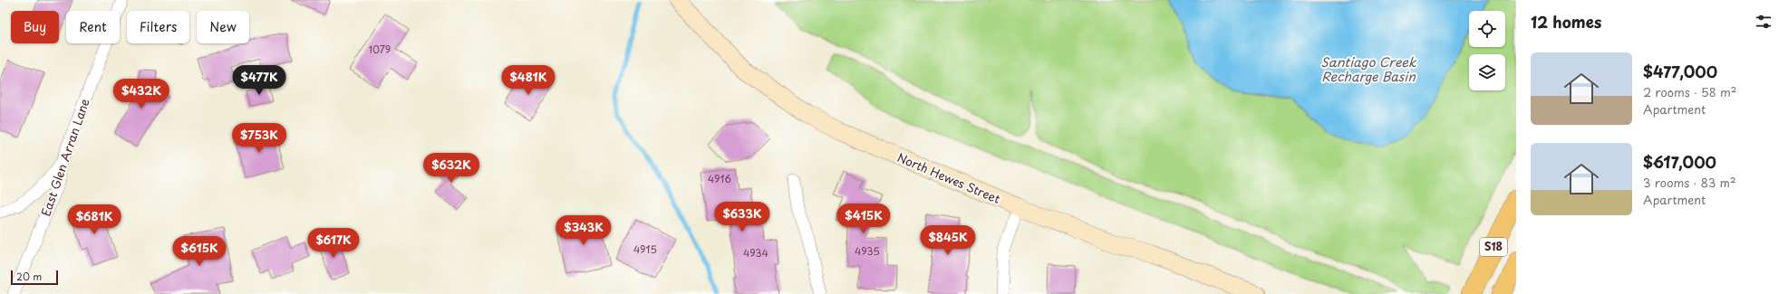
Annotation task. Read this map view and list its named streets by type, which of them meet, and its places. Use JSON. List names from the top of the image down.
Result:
{
  "streets": {
    "main road": ["North Hewes Street", "S18"],
    "street": ["East Glen Arran Lane"]
  },
  "water": ["Santiago Creek Recharge Basin"],
  "house_numbers": [
    "1079",
    "4916",
    "4915",
    "4935",
    "4934"
  ],
  "scale_bar": "20 m",
  "page": {
    "heading": "12 homes",
    "chip": [
      "Buy",
      "Rent",
      "Filters",
      "New"
    ],
    "list": [
      {
        "name": "$477,000",
        "note": "2 rooms · 58 m² · Apartment"
      },
      {
        "name": "$617,000",
        "note": "3 rooms · 83 m² · Apartment"
      }
    ],
    "price": [
      "$477K",
      "$481K",
      "$432K",
      "$753K",
      "$632K",
      "$633K",
      "$415K",
      "$681K",
      "$343K",
      "$845K",
      "$617K",
      "$615K"
    ],
    "scale": "20 m"
  }
}
